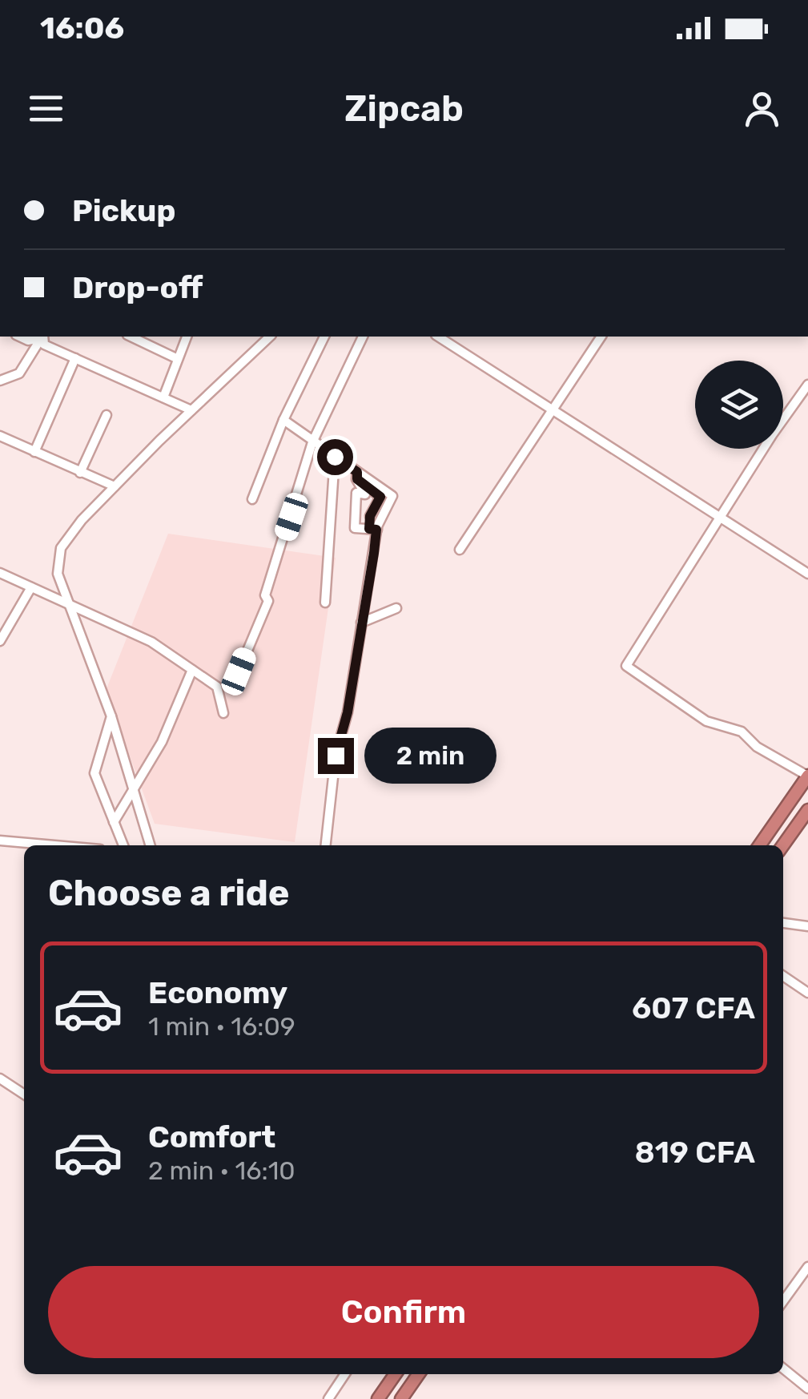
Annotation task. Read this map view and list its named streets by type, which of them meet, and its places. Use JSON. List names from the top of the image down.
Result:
{
  "page": {
    "status": "16:06",
    "header": "Zipcab",
    "banner": ["Pickup", "Drop-off"],
    "bubble": "2 min",
    "heading": "Choose a ride",
    "list": [
      {
        "name": "Economy",
        "note": "1 min · 16:09",
        "value": "607 CFA"
      },
      {
        "name": "Comfort",
        "note": "2 min · 16:10",
        "value": "819 CFA"
      }
    ],
    "buttons": "Confirm"
  }
}
